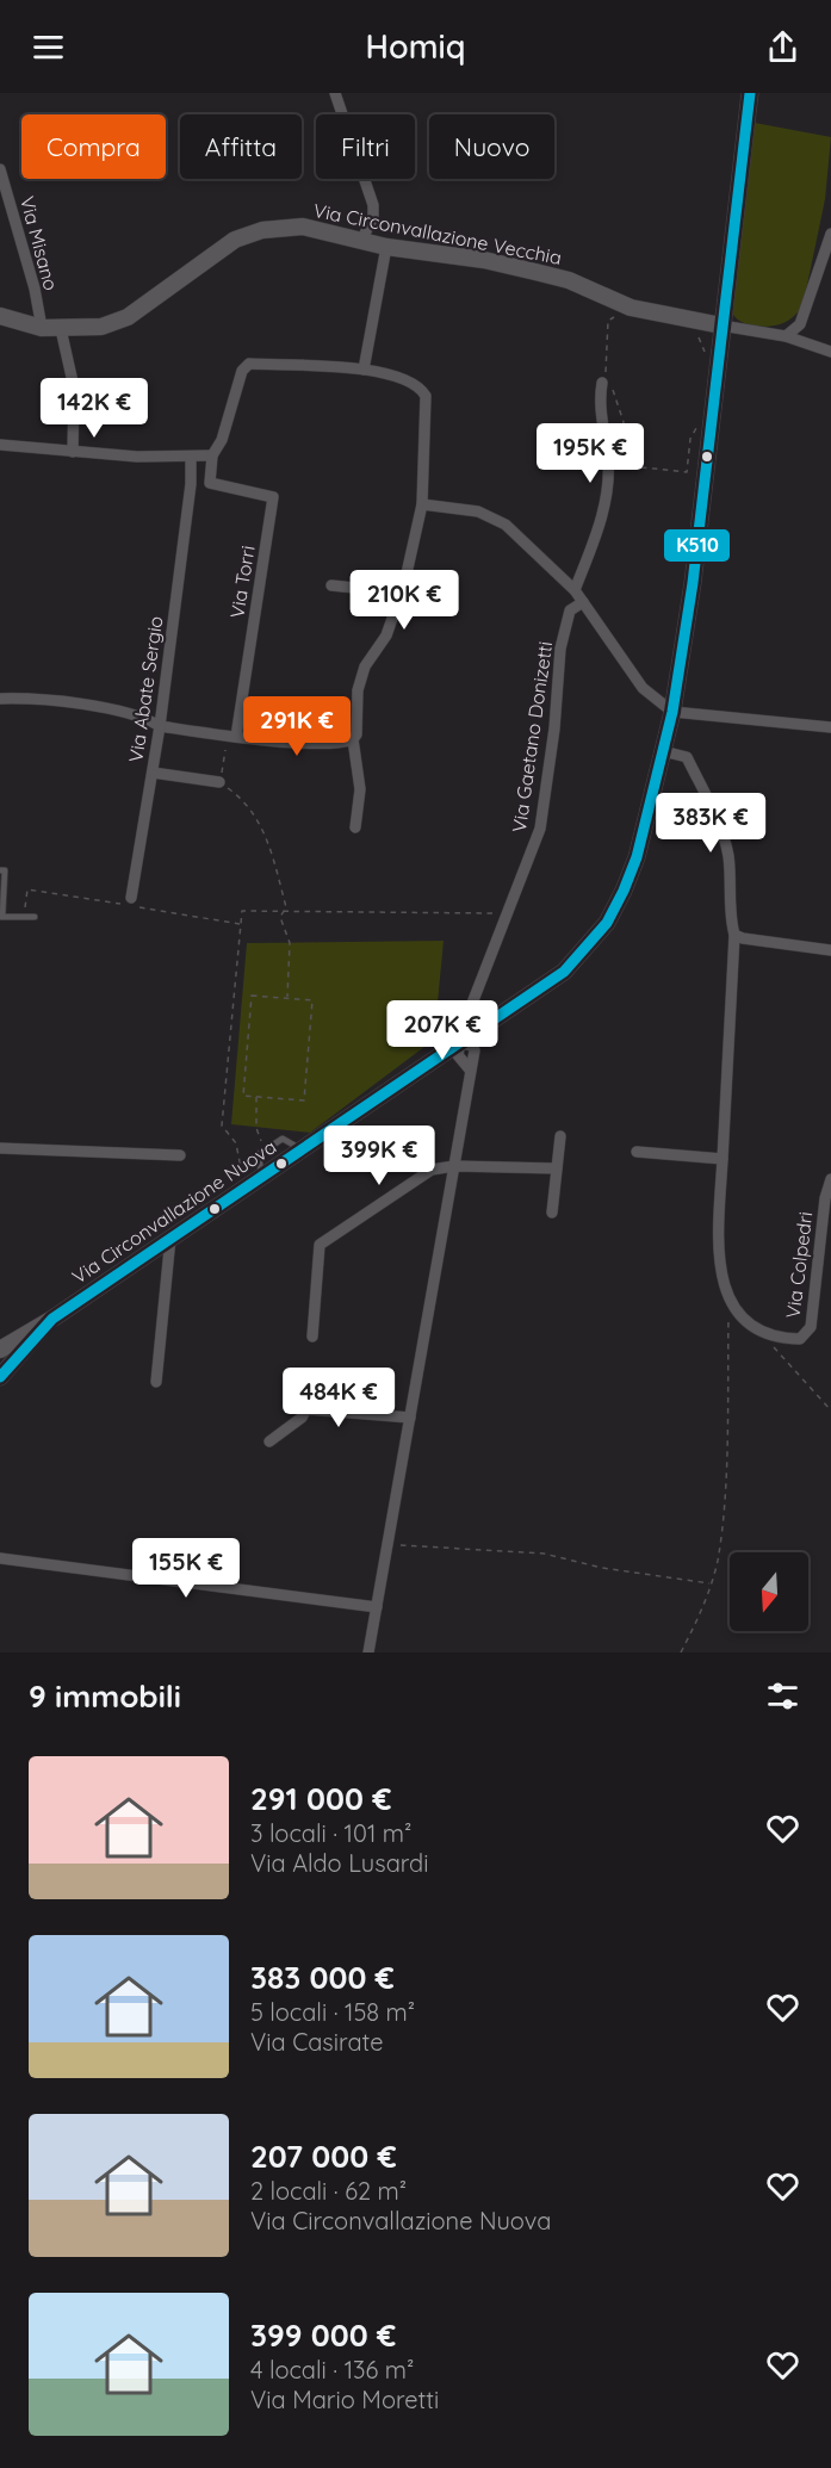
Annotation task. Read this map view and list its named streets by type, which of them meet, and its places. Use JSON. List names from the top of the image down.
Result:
{
  "streets": {
    "main road": ["Via Circonvallazione Vecchia", "Via Circonvallazione Nuova"],
    "street": [
      "Via Misano",
      "Via Torri",
      "Via Abate Sergio",
      "Via Gaetano Donizetti",
      "Via Colpedri"
    ]
  },
  "crossings": [
    ["Via Circonvallazione Vecchia", "Via Misano"],
    ["Via Circonvallazione Vecchia", "Via Circonvallazione Nuova"],
    ["Via Gaetano Donizetti", "Via Circonvallazione Nuova"]
  ],
  "lines": ["transit line K510"],
  "north": "bottom",
  "page": {
    "header": "Homiq",
    "chip": [
      "Compra",
      "Affitta",
      "Filtri",
      "Nuovo"
    ],
    "price": [
      "142K €",
      "195K €",
      "210K €",
      "291K €",
      "383K €",
      "207K €",
      "399K €",
      "484K €",
      "155K €"
    ],
    "heading": "9 immobili",
    "list": [
      {
        "name": "291 000 €",
        "note": "3 locali · 101 m² · Via Aldo Lusardi"
      },
      {
        "name": "383 000 €",
        "note": "5 locali · 158 m² · Via Casirate"
      },
      {
        "name": "207 000 €",
        "note": "2 locali · 62 m² · Via Circonvallazione Nuova"
      },
      {
        "name": "399 000 €",
        "note": "4 locali · 136 m² · Via Mario Moretti"
      }
    ]
  }
}
